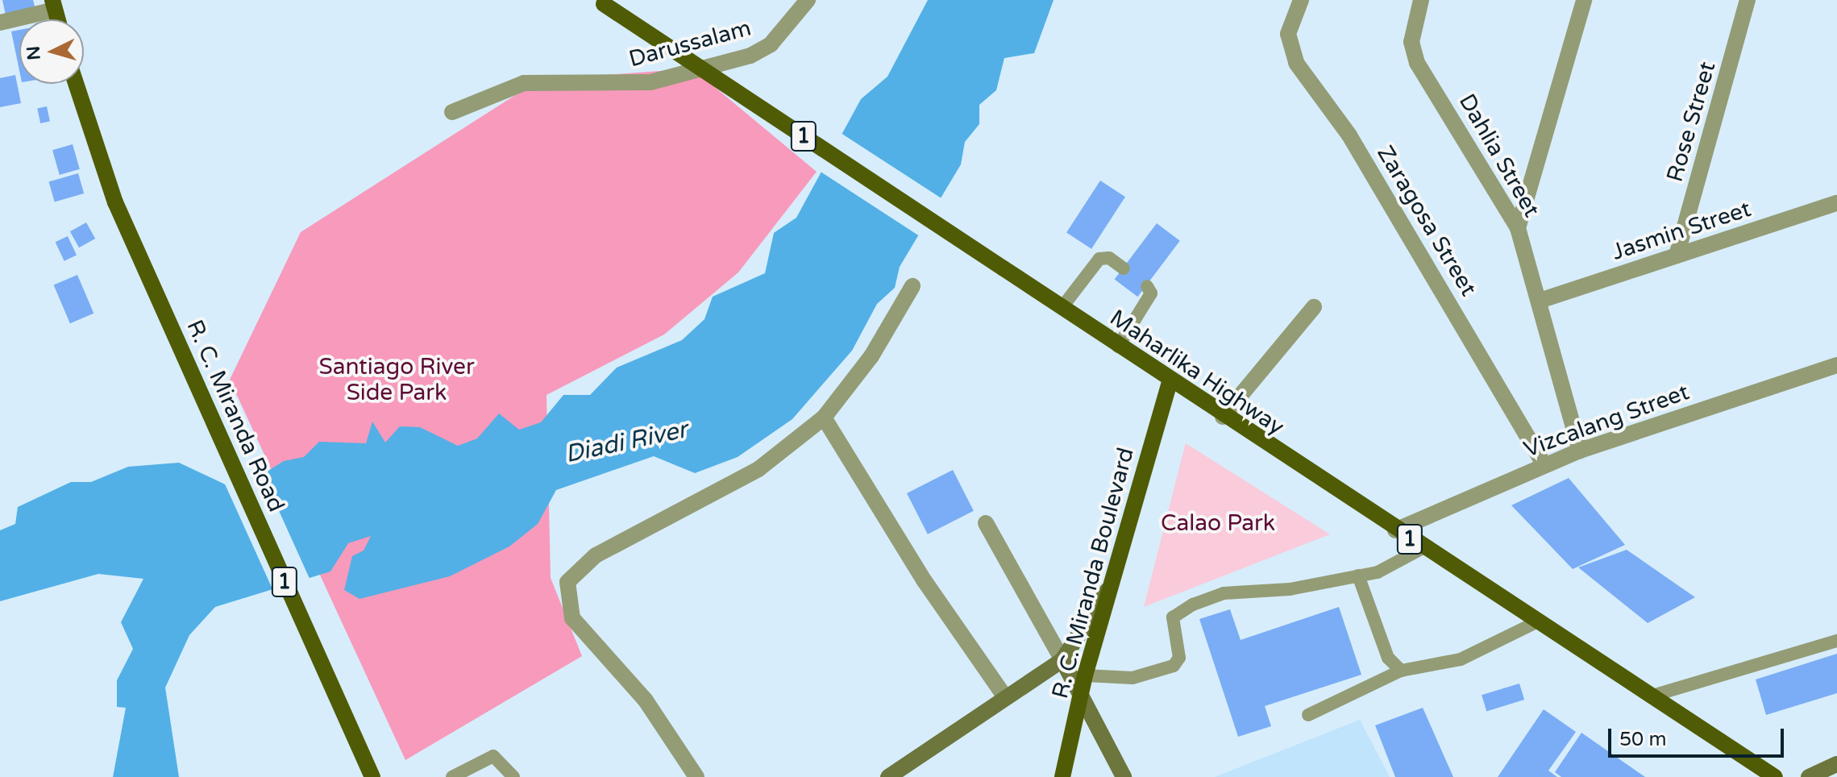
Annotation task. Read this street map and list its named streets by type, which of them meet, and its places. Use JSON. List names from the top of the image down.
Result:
{
  "streets": {
    "main road": [
      "1",
      "Maharlika Highway",
      "R. C. Miranda Road",
      "R. C. Miranda Boulevard"
    ],
    "street": [
      "Darussalam",
      "Rose Street",
      "Dahlia Street",
      "Zaragosa Street",
      "Jasmin Street",
      "Vizcalang Street"
    ]
  },
  "crossings": [
    ["Rose Street", "Jasmin Street"],
    ["Dahlia Street", "Jasmin Street"],
    ["Dahlia Street", "Vizcalang Street"],
    ["Zaragosa Street", "Vizcalang Street"],
    ["Maharlika Highway", "Vizcalang Street"],
    ["Maharlika Highway", "R. C. Miranda Boulevard"]
  ],
  "water": ["Diadi River"],
  "parks": ["Santiago River Side Park", "Calao Park"],
  "scale_bar": "50 m",
  "north": "left"
}
